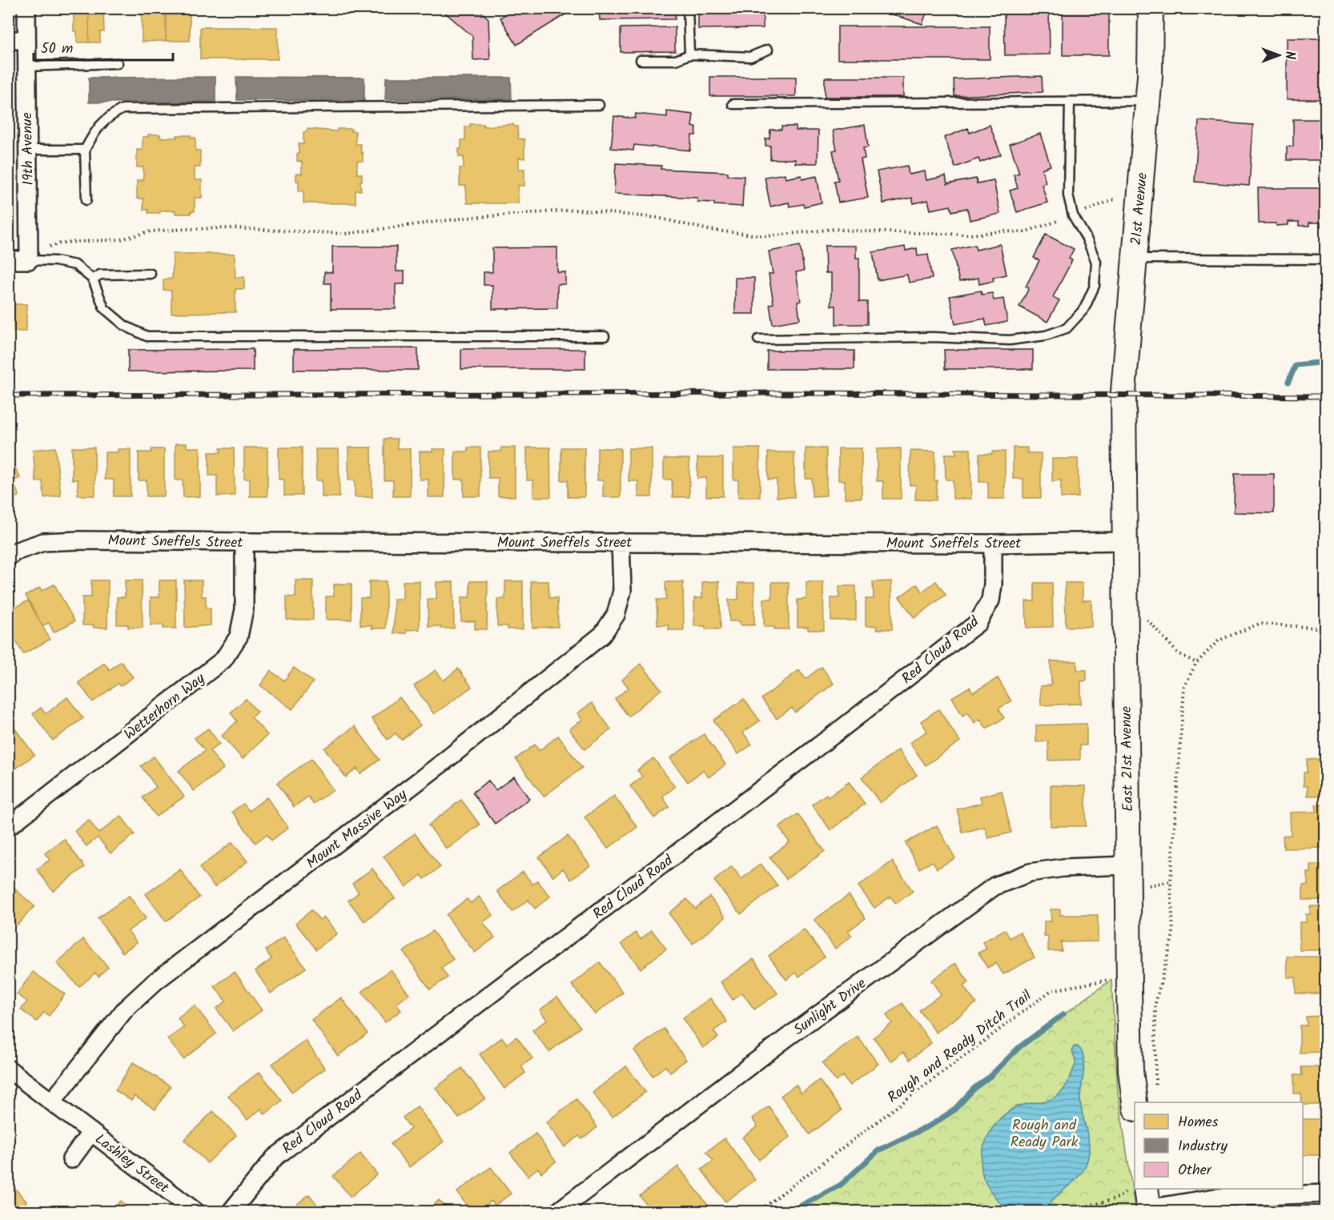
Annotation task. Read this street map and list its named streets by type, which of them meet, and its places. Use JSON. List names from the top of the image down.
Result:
{
  "streets": {
    "street": [
      "19th Avenue",
      "21st Avenue",
      "Mount Sneffels Street",
      "Red Cloud Road",
      "Wetterhorn Way",
      "East 21st Avenue",
      "Mount Massive Way",
      "Sunlight Drive",
      "Lashley Street"
    ],
    "path": ["Rough and Ready Ditch Trail"]
  },
  "crossings": [
    ["21st Avenue", "East 21st Avenue"],
    ["Mount Sneffels Street", "Red Cloud Road"],
    ["Mount Sneffels Street", "Wetterhorn Way"],
    ["Mount Sneffels Street", "East 21st Avenue"],
    ["Mount Sneffels Street", "Mount Massive Way"],
    ["East 21st Avenue", "Sunlight Drive"],
    ["Mount Massive Way", "Lashley Street"]
  ],
  "parks": ["Rough and Ready Park"],
  "legend": ["Homes", "Industry", "Other"],
  "scale_bar": "50 m",
  "north": "right"
}
